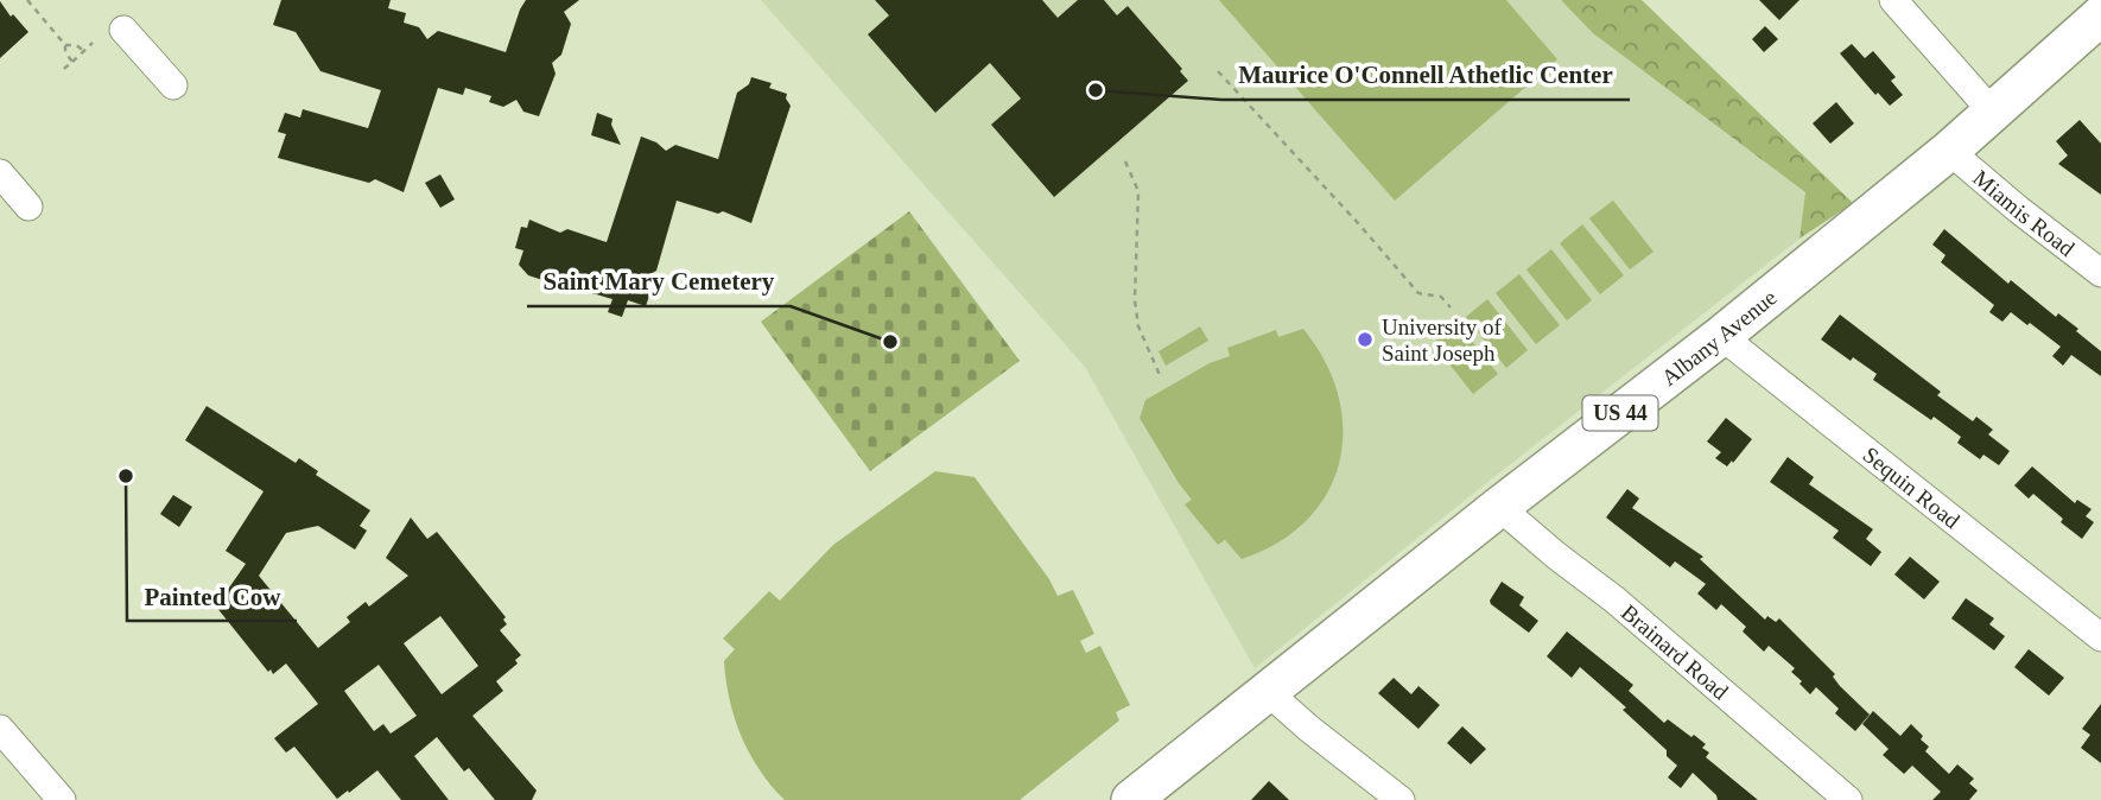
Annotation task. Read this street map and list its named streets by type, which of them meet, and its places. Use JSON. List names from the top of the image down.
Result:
{
  "streets": {
    "highway": ["Albany Avenue", "US 44"],
    "street": ["Miamis Road", "Sequin Road", "Brainard Road"]
  },
  "crossings": [
    ["Miamis Road", "Albany Avenue"],
    ["Albany Avenue", "Sequin Road"],
    ["Albany Avenue", "Brainard Road"]
  ],
  "places": [
    "Maurice O'Connell Athetlic Center",
    "University of Saint Joseph",
    "Saint Mary Cemetery",
    "Painted Cow"
  ]
}
